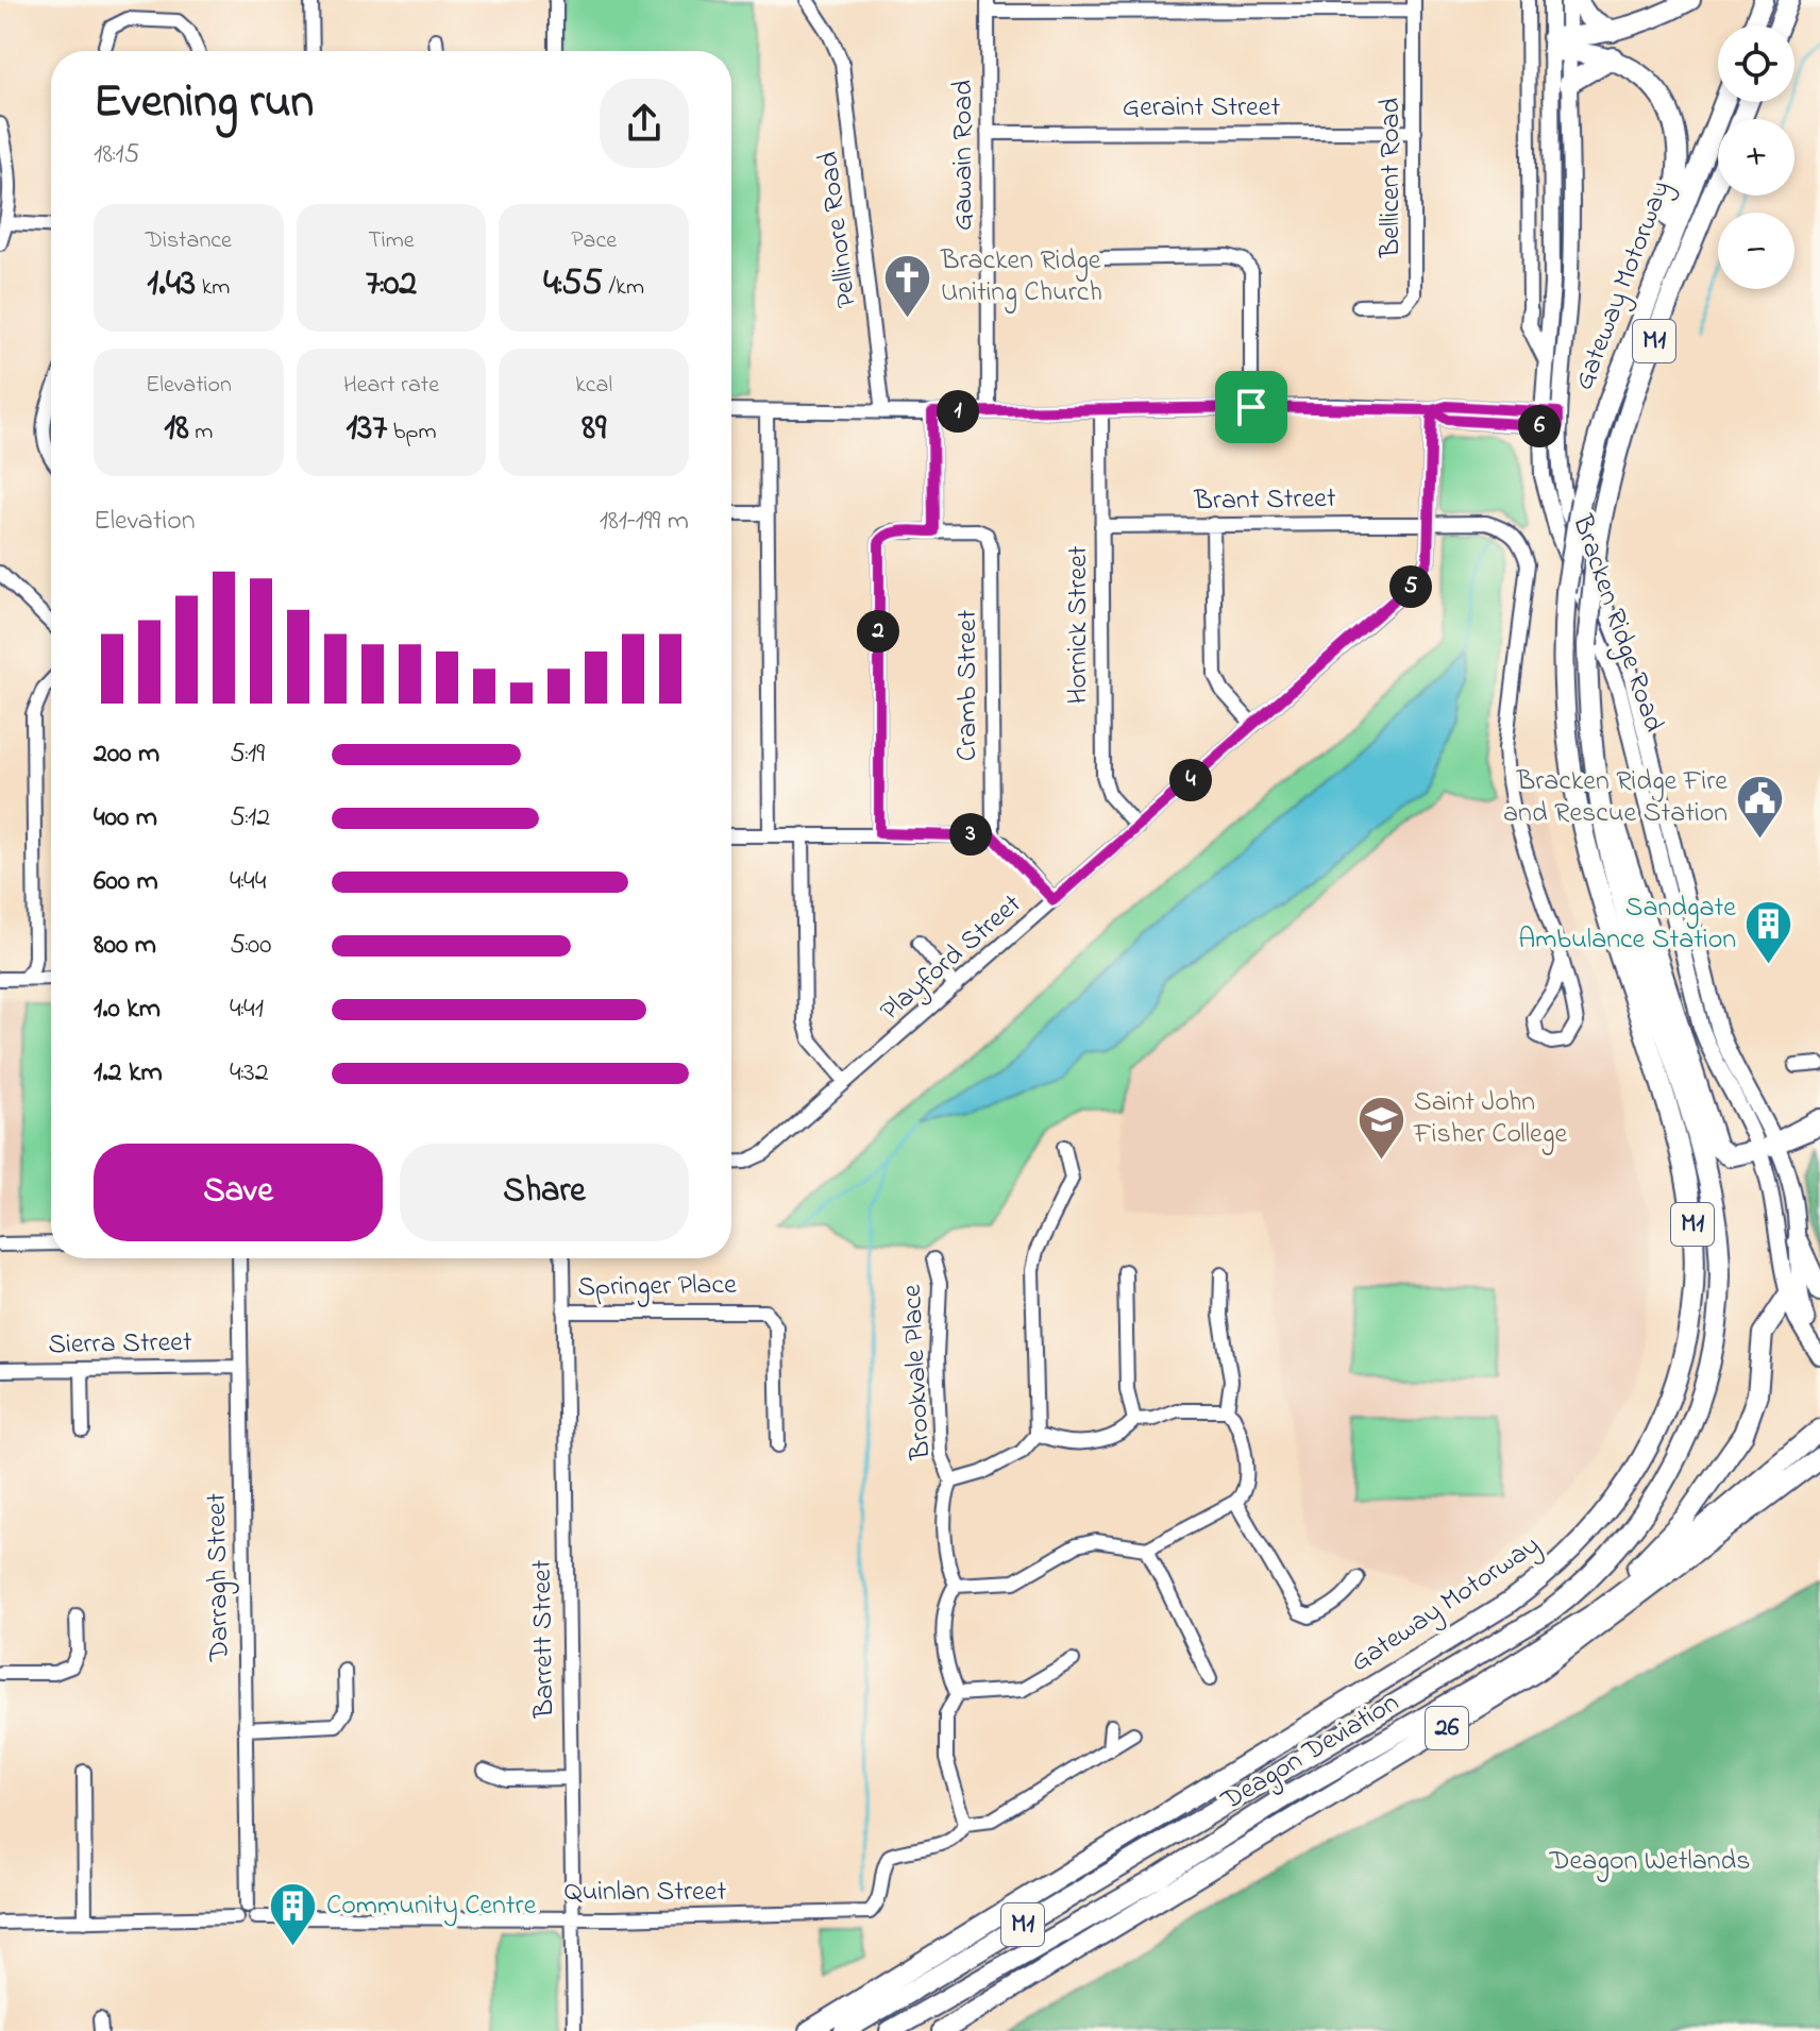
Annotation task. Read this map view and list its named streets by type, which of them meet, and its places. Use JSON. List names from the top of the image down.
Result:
{
  "streets": {
    "highway": [
      "Gateway Motorway",
      "M1",
      "26",
      "Deagon Deviation"
    ],
    "main road": ["Bracken Ridge Road"],
    "street": [
      "Geraint Street",
      "Gawain Road",
      "Bellicent Road",
      "Pellinore Road",
      "Brant Street",
      "Hornick Street",
      "Cramb Street",
      "Playford Street",
      "Springer Place",
      "Sierra Street",
      "Brookvale Place",
      "Darragh Street",
      "Barrett Street",
      "Quinlan Street"
    ]
  },
  "crossings": [
    ["Geraint Street", "Gawain Road"],
    ["Geraint Street", "Bellicent Road"],
    ["Brant Street", "Hornick Street"],
    ["Brant Street", "Playford Street"],
    ["Hornick Street", "Playford Street"],
    ["Springer Place", "Barrett Street"],
    ["Sierra Street", "Darragh Street"],
    ["Darragh Street", "Quinlan Street"],
    ["Barrett Street", "Quinlan Street"]
  ],
  "parks": ["Deagon Wetlands"],
  "places": {
    "church": ["Bracken Ridge Uniting Church"],
    "public building": ["Bracken Ridge Fire and Rescue Station"],
    "building": ["Sandgate Ambulance Station", "Community Centre"],
    "school or university": ["Saint John Fisher College"]
  },
  "page": {
    "map_buttons": ["+", "−"],
    "heading": ["Evening run", "18:15"],
    "stats": [
      ["Distance", "1.43 km"],
      ["Time", "7:02"],
      ["Pace", "4:55 /km"],
      ["Elevation", "18 m"],
      ["Heart rate", "137 bpm"],
      ["kcal", "89"]
    ],
    "pins": [
      "1",
      "6",
      "5",
      "2",
      "4",
      "3"
    ],
    "chart": ["Elevation", "181–199 m"],
    "list": [
      {
        "name": "200 m",
        "note": "5:19"
      },
      {
        "name": "400 m",
        "note": "5:12"
      },
      {
        "name": "600 m",
        "note": "4:44"
      },
      {
        "name": "800 m",
        "note": "5:00"
      },
      {
        "name": "1.0 km",
        "note": "4:41"
      },
      {
        "name": "1.2 km",
        "note": "4:32"
      }
    ],
    "buttons": ["Save", "Share"]
  }
}
